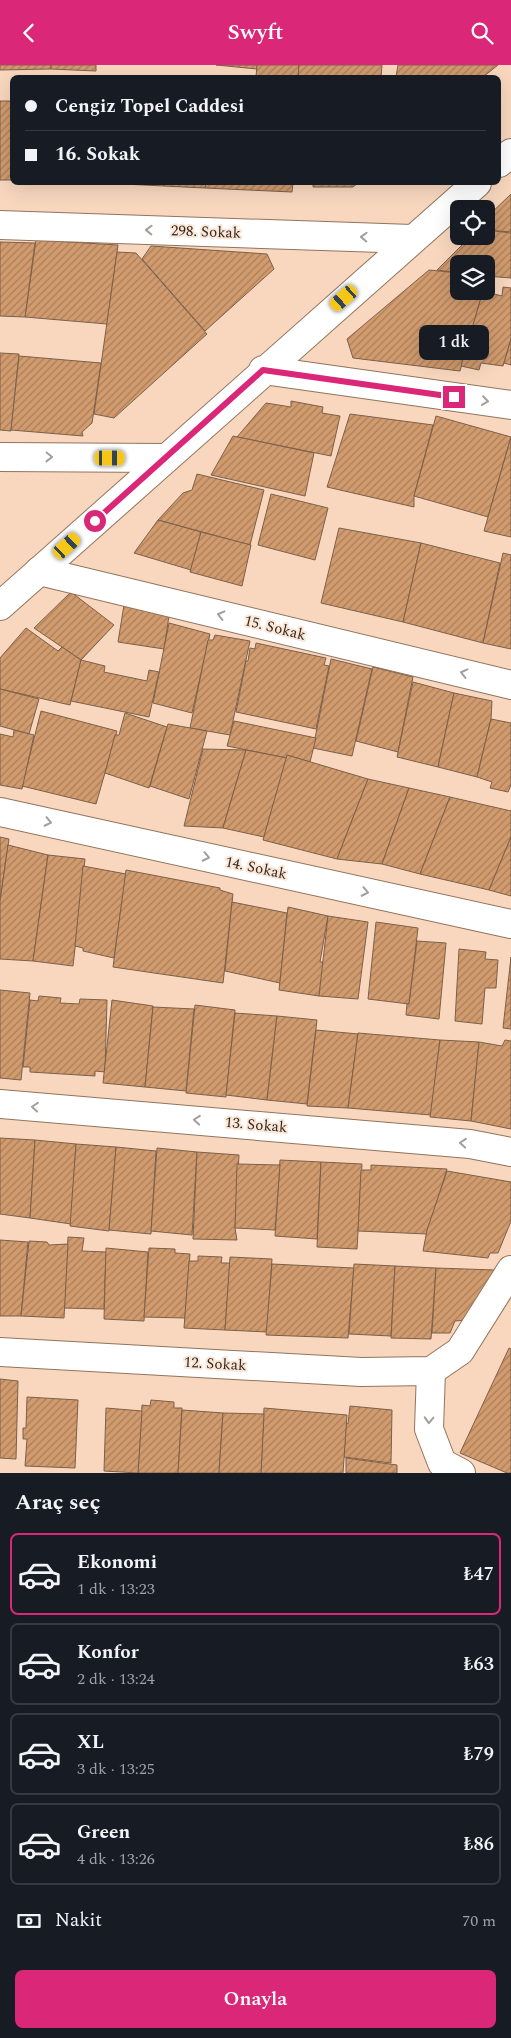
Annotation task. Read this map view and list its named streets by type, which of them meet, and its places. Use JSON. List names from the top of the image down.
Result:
{
  "streets": {
    "street": [
      "298. Sokak",
      "15. Sokak",
      "14. Sokak",
      "13. Sokak",
      "12. Sokak"
    ]
  },
  "one_way": ["15. Sokak", "14. Sokak", "13. Sokak"],
  "page": {
    "header": "Swyft",
    "banner": ["Cengiz Topel Caddesi", "16. Sokak"],
    "bubble": "1 dk",
    "heading": "Araç seç",
    "list": [
      {
        "name": "Ekonomi",
        "note": "1 dk · 13:23",
        "value": "₺47"
      },
      {
        "name": "Konfor",
        "note": "2 dk · 13:24",
        "value": "₺63"
      },
      {
        "name": "XL",
        "note": "3 dk · 13:25",
        "value": "₺79"
      },
      {
        "name": "Green",
        "note": "4 dk · 13:26",
        "value": "₺86"
      }
    ],
    "pay": ["Nakit", "70 m"],
    "buttons": "Onayla"
  }
}
